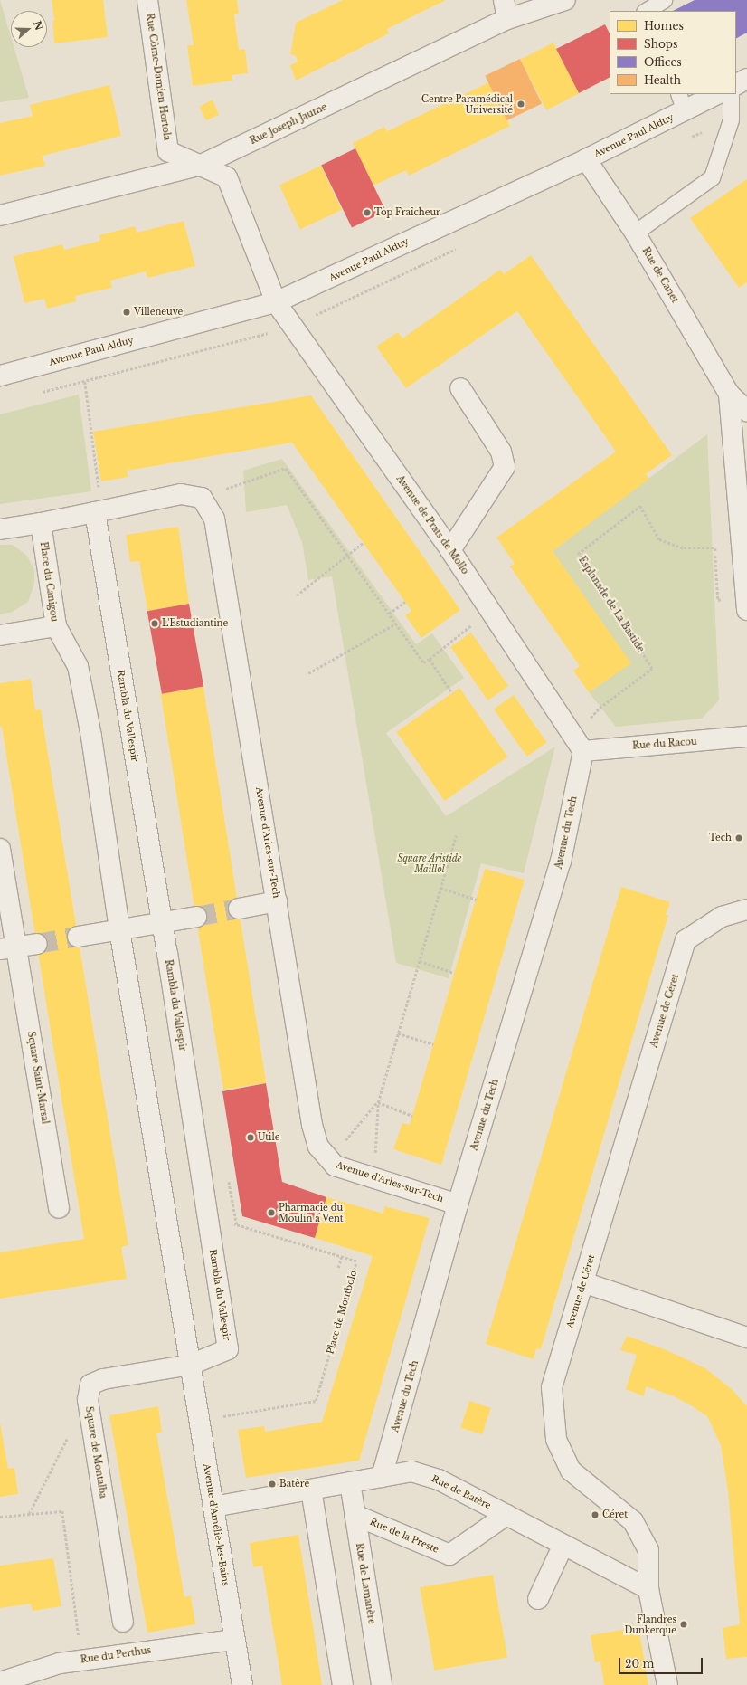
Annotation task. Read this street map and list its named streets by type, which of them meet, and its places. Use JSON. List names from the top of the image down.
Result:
{
  "streets": {
    "street": [
      "Rue Côme-Damien Hortola",
      "Rue Joseph Jaume",
      "Avenue Paul Alduy",
      "Rue de Canet",
      "Avenue de Prats de Mollo",
      "Place du Canigou",
      "Rambla du Vallespir",
      "Rue du Racou",
      "Avenue du Tech",
      "Avenue d'Arles-sur-Tech",
      "Avenue de Céret",
      "Square Saint-Marsal",
      "Square de Montalba",
      "Rue de Batère",
      "Avenue d'Amélie-les-Bains",
      "Rue de la Preste",
      "Rue de Lamanère",
      "Rue du Perthus"
    ],
    "path": ["Esplanade de La Bastide", "Place de Montbolo"]
  },
  "crossings": [
    ["Rue Côme-Damien Hortola", "Rue Joseph Jaume"],
    ["Rue Côme-Damien Hortola", "Avenue Paul Alduy"],
    ["Rue Côme-Damien Hortola", "Avenue de Prats de Mollo"],
    ["Avenue Paul Alduy", "Rue de Canet"],
    ["Avenue Paul Alduy", "Avenue de Prats de Mollo"],
    ["Avenue de Prats de Mollo", "Esplanade de La Bastide"],
    ["Avenue de Prats de Mollo", "Rue du Racou"],
    ["Avenue de Prats de Mollo", "Avenue du Tech"],
    ["Esplanade de La Bastide", "Rue du Racou"],
    ["Esplanade de La Bastide", "Avenue du Tech"],
    ["Rambla du Vallespir", "Place de Montbolo"],
    ["Rambla du Vallespir", "Square de Montalba"],
    ["Rambla du Vallespir", "Avenue d'Amélie-les-Bains"],
    ["Rue du Racou", "Avenue du Tech"],
    ["Avenue du Tech", "Avenue d'Arles-sur-Tech"],
    ["Avenue du Tech", "Rue de Batère"],
    ["Avenue de Céret", "Rue de Batère"],
    ["Place de Montbolo", "Avenue d'Amélie-les-Bains"],
    ["Square de Montalba", "Avenue d'Amélie-les-Bains"],
    ["Rue de Batère", "Avenue d'Amélie-les-Bains"],
    ["Rue de Batère", "Rue de la Preste"],
    ["Rue de Batère", "Rue de Lamanère"],
    ["Avenue d'Amélie-les-Bains", "Rue du Perthus"],
    ["Rue de la Preste", "Rue de Lamanère"]
  ],
  "parks": ["Square Aristide Maillol"],
  "places": [
    "Centre Paramédical Université",
    "Top Fraîcheur",
    "Villeneuve",
    "L'Estudiantine",
    "Tech",
    "Utile",
    "Pharmacie du Moulin à Vent",
    "Batère",
    "Céret",
    "Flandres Dunkerque"
  ],
  "legend": [
    "Homes",
    "Shops",
    "Offices",
    "Health"
  ],
  "scale_bar": "20 m",
  "north": "right"
}
